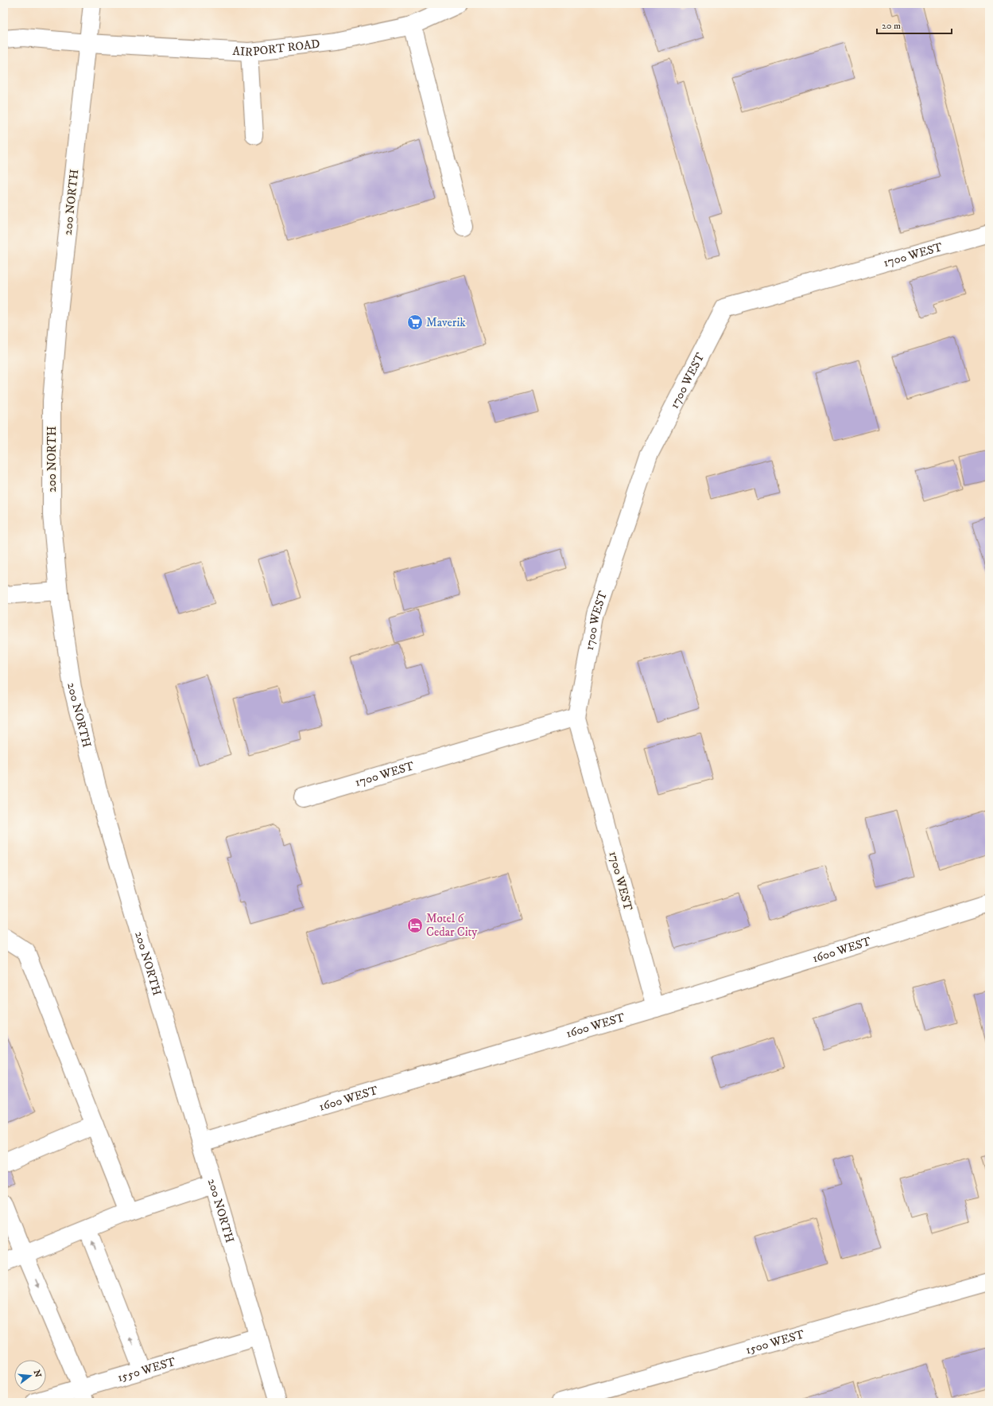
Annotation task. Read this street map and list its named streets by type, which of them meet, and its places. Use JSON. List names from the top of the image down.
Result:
{
  "streets": {
    "street": [
      "AIRPORT ROAD",
      "200 NORTH",
      "1700 WEST",
      "1600 WEST",
      "1500 WEST",
      "1550 WEST"
    ]
  },
  "crossings": [
    ["AIRPORT ROAD", "200 NORTH"],
    ["200 NORTH", "1600 WEST"],
    ["200 NORTH", "1550 WEST"],
    ["1700 WEST", "1600 WEST"]
  ],
  "places": {
    "supermarket": ["Maverik"],
    "hotel": ["Motel 6 Cedar City"]
  },
  "scale_bar": "20 m",
  "north": "right"
}
